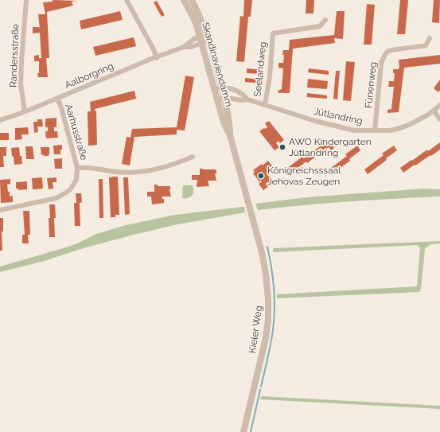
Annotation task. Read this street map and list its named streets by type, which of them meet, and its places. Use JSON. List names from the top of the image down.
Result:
{
  "streets": {
    "street": [
      "Randersstraße",
      "Skandinaviendamm",
      "Seelandweg",
      "Aalborgring",
      "Fünenweg",
      "Jütlandring",
      "Aarhusstraße",
      "Kieler Weg"
    ]
  },
  "crossings": [
    ["Randersstraße", "Aalborgring"],
    ["Skandinaviendamm", "Aalborgring"],
    ["Skandinaviendamm", "Jütlandring"],
    ["Skandinaviendamm", "Kieler Weg"],
    ["Seelandweg", "Jütlandring"],
    ["Aalborgring", "Aarhusstraße"],
    ["Fünenweg", "Jütlandring"]
  ],
  "places": ["AWO Kindergarten Jütlandring", "Königreichsssaal Jehovas Zeugen"]
}
